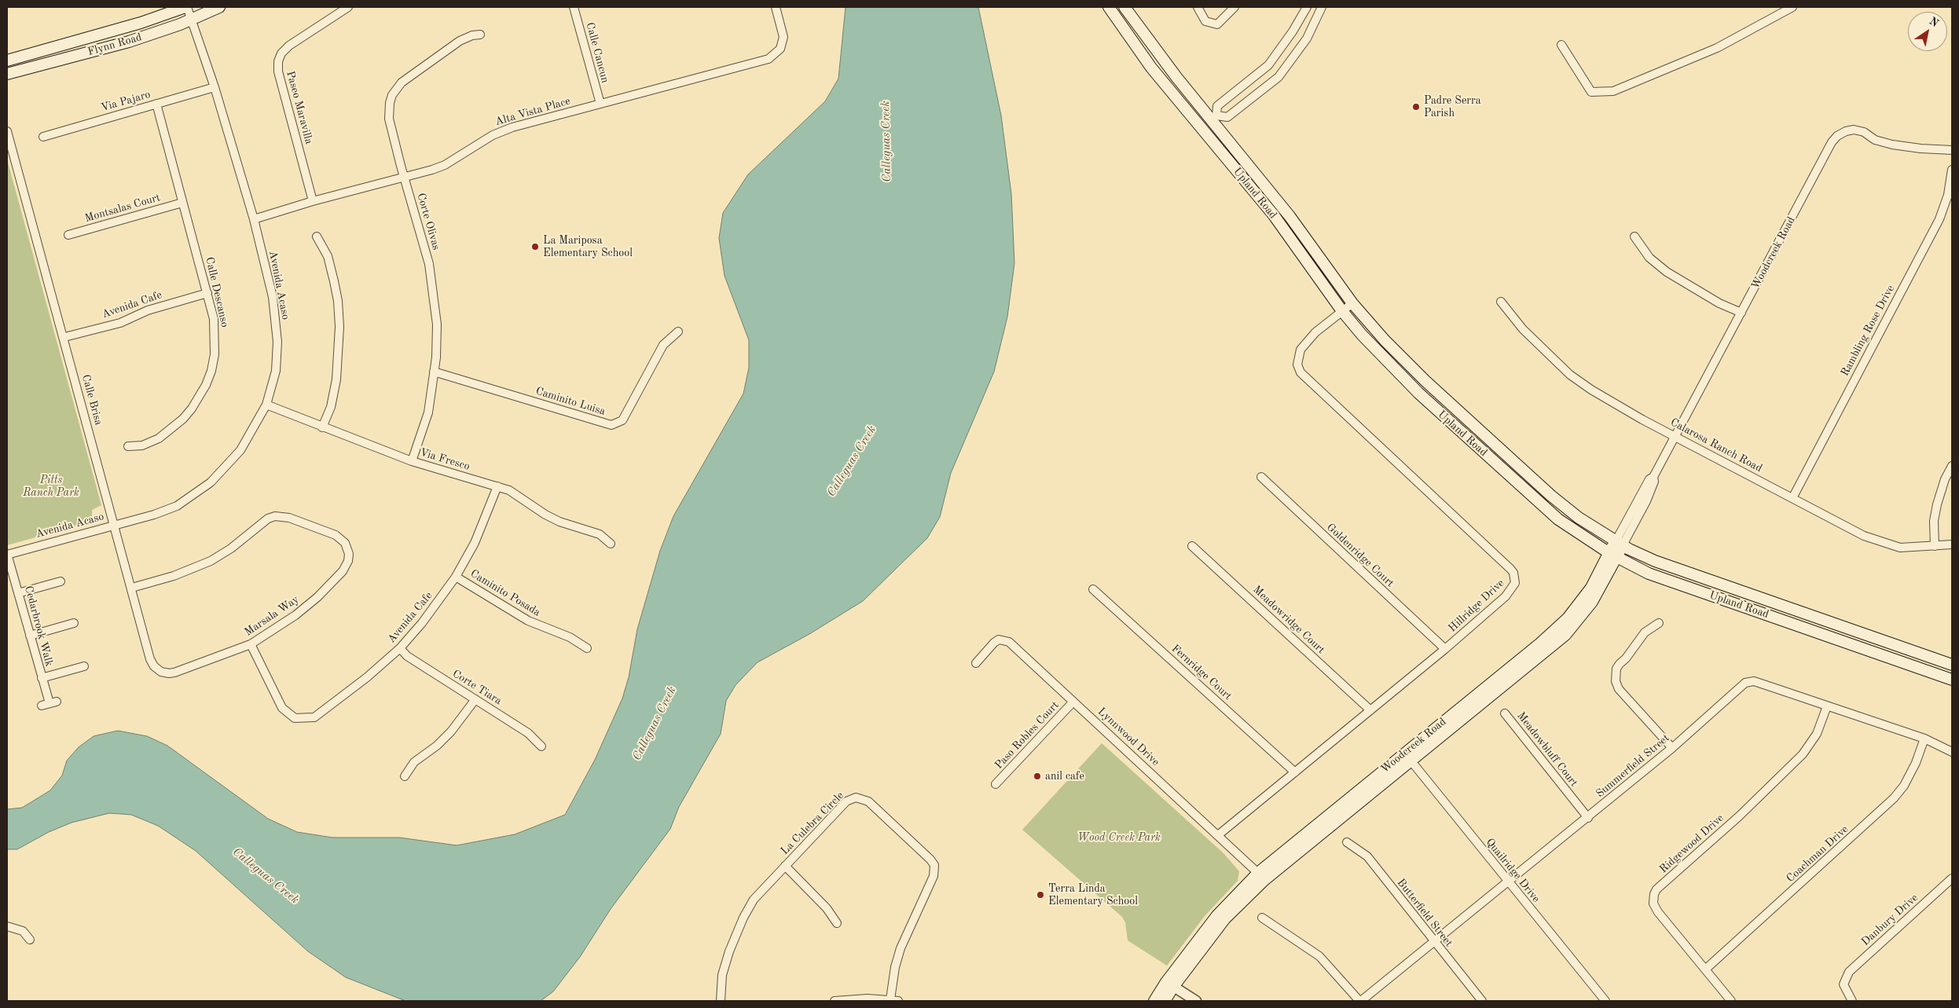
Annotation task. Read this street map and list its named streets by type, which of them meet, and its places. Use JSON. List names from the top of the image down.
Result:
{
  "streets": {
    "main road": ["Flynn Road", "Upland Road", "Woodcreek Road"],
    "street": [
      "Calle Cancun",
      "Via Pajaro",
      "Paseo Maravilla",
      "Alta Vista Place",
      "Montsalas Court",
      "Corte Olivas",
      "Avenida Acaso",
      "Calle Descanso",
      "Avenida Cafe",
      "Rambling Rose Drive",
      "Calle Brisa",
      "Caminito Luisa",
      "Calarosa Ranch Road",
      "Via Fresco",
      "Goldenridge Court",
      "Caminito Posada",
      "Hillridge Drive",
      "Marsala Way",
      "Meadowridge Court",
      "Cedarbrook Walk",
      "Fernridge Court",
      "Corte Tiara",
      "Paso Robles Court",
      "Lynnwood Drive",
      "Meadowbluff Court",
      "Summerfield Street",
      "La Culebra Circle",
      "Ridgewood Drive",
      "Coachman Drive",
      "Quailridge Drive",
      "Butterfield Street",
      "Danbury Drive"
    ]
  },
  "crossings": [
    ["Flynn Road", "Avenida Acaso"],
    ["Calle Cancun", "Alta Vista Place"],
    ["Via Pajaro", "Avenida Acaso"],
    ["Via Pajaro", "Calle Descanso"],
    ["Paseo Maravilla", "Alta Vista Place"],
    ["Alta Vista Place", "Corte Olivas"],
    ["Alta Vista Place", "Avenida Acaso"],
    ["Upland Road", "Woodcreek Road"],
    ["Upland Road", "Hillridge Drive"],
    ["Montsalas Court", "Calle Descanso"],
    ["Corte Olivas", "Caminito Luisa"],
    ["Corte Olivas", "Via Fresco"],
    ["Woodcreek Road", "Calarosa Ranch Road"],
    ["Woodcreek Road", "Lynnwood Drive"],
    ["Woodcreek Road", "Quailridge Drive"],
    ["Avenida Acaso", "Calle Brisa"],
    ["Avenida Acaso", "Via Fresco"],
    ["Avenida Acaso", "Cedarbrook Walk"],
    ["Calle Descanso", "Avenida Cafe"],
    ["Avenida Cafe", "Calle Brisa"],
    ["Avenida Cafe", "Via Fresco"],
    ["Avenida Cafe", "Caminito Posada"],
    ["Avenida Cafe", "Marsala Way"],
    ["Avenida Cafe", "Corte Tiara"],
    ["Rambling Rose Drive", "Calarosa Ranch Road"],
    ["Calle Brisa", "Marsala Way"],
    ["Goldenridge Court", "Hillridge Drive"],
    ["Hillridge Drive", "Meadowridge Court"],
    ["Hillridge Drive", "Fernridge Court"],
    ["Hillridge Drive", "Lynnwood Drive"],
    ["Paso Robles Court", "Lynnwood Drive"],
    ["Meadowbluff Court", "Summerfield Street"],
    ["Summerfield Street", "Ridgewood Drive"],
    ["Summerfield Street", "Coachman Drive"],
    ["Summerfield Street", "Quailridge Drive"],
    ["Summerfield Street", "Butterfield Street"],
    ["Ridgewood Drive", "Coachman Drive"]
  ],
  "water": ["Calleguas Creek"],
  "parks": ["Pitts Ranch Park", "Wood Creek Park"],
  "places": [
    "Padre Serra Parish",
    "La Mariposa Elementary School",
    "anil cafe",
    "Terra Linda Elementary School"
  ],
  "north": "top right"
}
